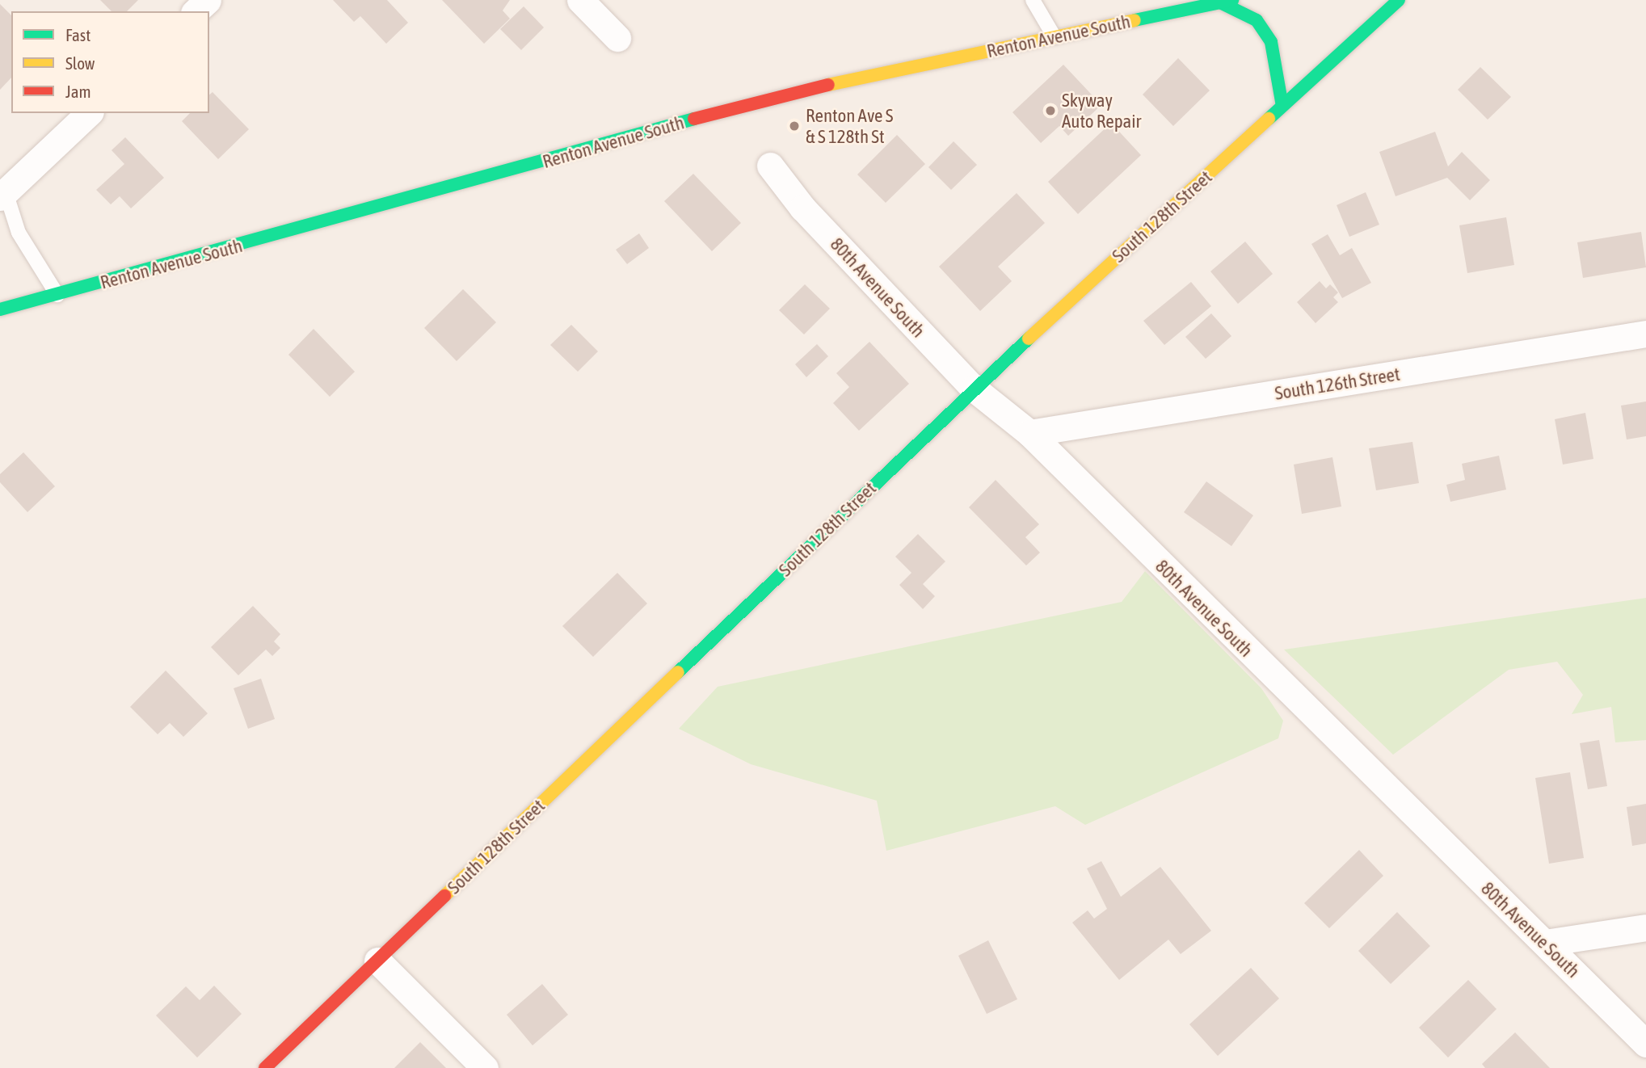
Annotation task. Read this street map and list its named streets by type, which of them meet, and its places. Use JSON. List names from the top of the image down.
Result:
{
  "streets": {
    "street": [
      "Renton Avenue South",
      "South 128th Street",
      "80th Avenue South",
      "South 126th Street"
    ]
  },
  "crossings": [
    ["South 128th Street", "80th Avenue South"],
    ["80th Avenue South", "South 126th Street"]
  ],
  "places": ["Skyway Auto Repair", "Renton Ave S & S 128th St"],
  "legend": ["Fast", "Slow", "Jam"]
}
